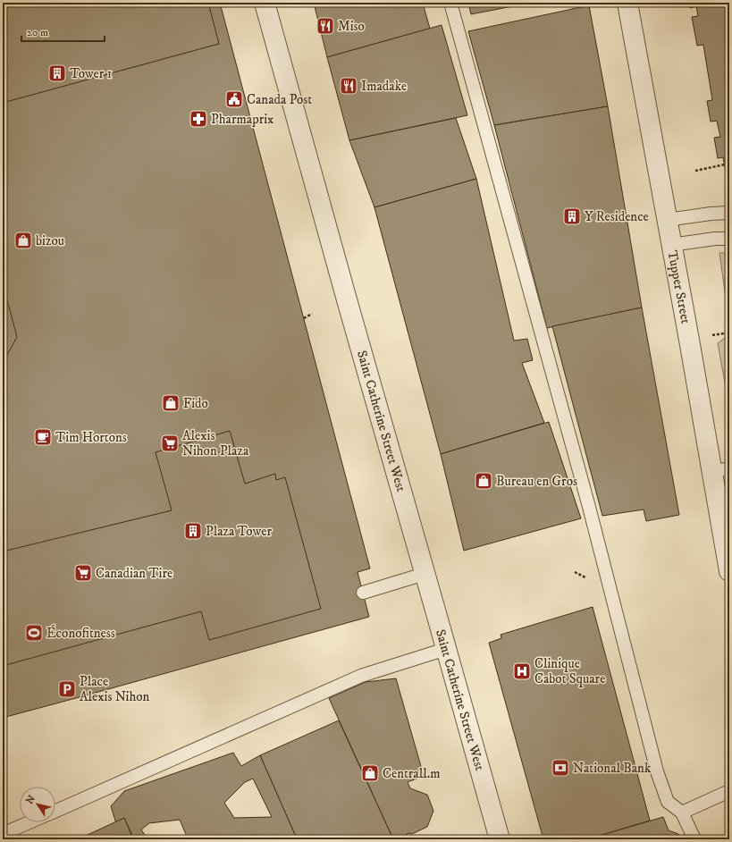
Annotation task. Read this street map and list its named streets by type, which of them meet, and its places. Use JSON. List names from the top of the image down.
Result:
{
  "streets": {
    "street": ["Tupper Street", "Saint Catherine Street West"]
  },
  "places": {
    "restaurant": ["Miso", "Imadake"],
    "building": ["Tower 1", "Y Residence", "Plaza Tower"],
    "public building": ["Canada Post"],
    "pharmacy": ["Pharmaprix"],
    "shop": [
      "bizou",
      "Fido",
      "Bureau en Gros",
      "Centrall.m"
    ],
    "cafe": ["Tim Hortons"],
    "supermarket": ["Alexis Nihon Plaza", "Canadian Tire"],
    "sports": ["Éconofitness"],
    "hospital": ["Clinique Cabot Square"],
    "parking": ["Place Alexis Nihon"],
    "bank": ["National Bank"]
  },
  "scale_bar": "20 m",
  "north": "top left"
}
